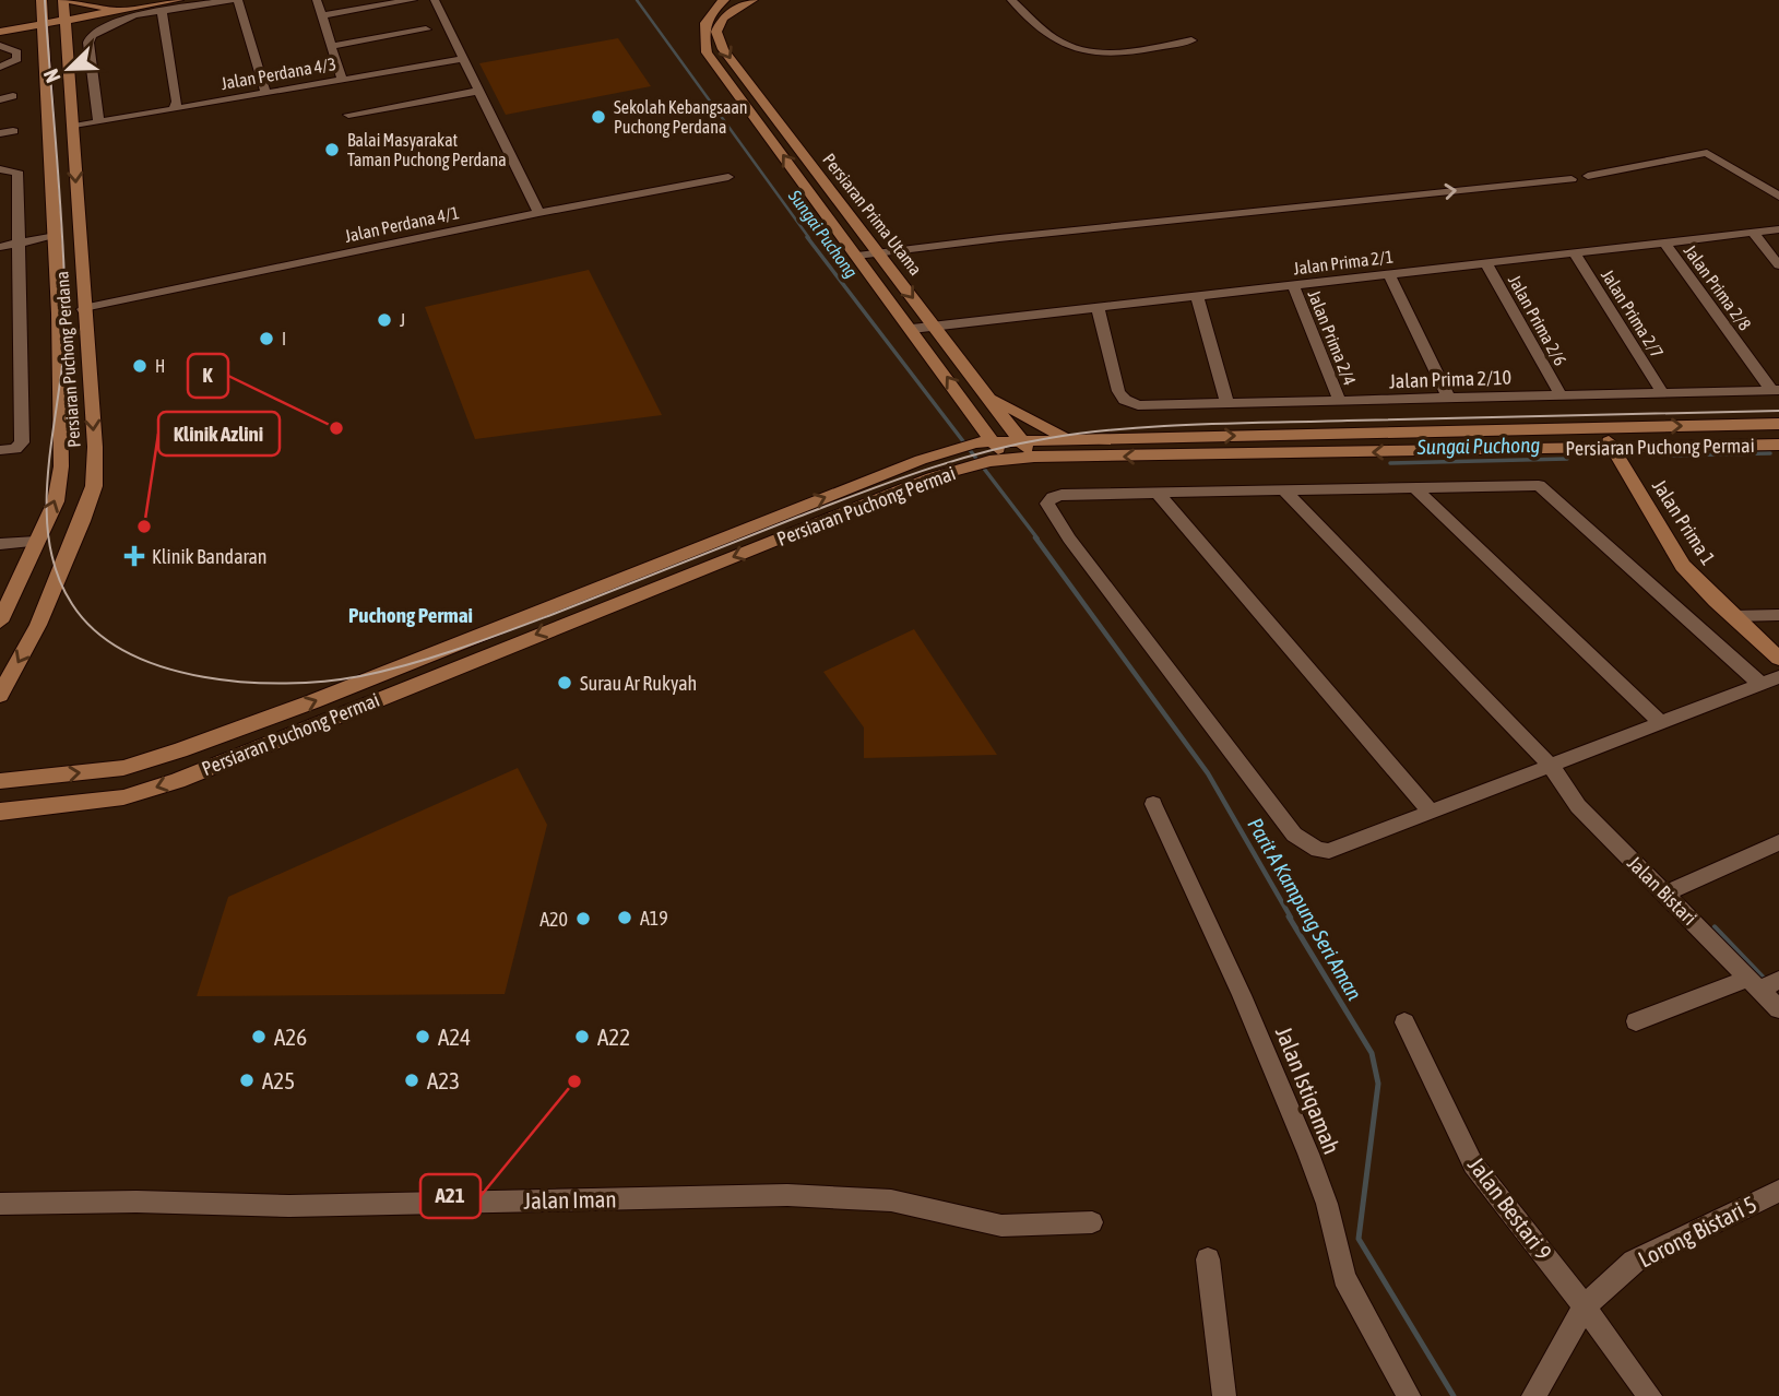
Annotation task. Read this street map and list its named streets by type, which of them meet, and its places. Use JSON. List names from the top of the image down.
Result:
{
  "streets": {
    "main road": [
      "Persiaran Prima Utama",
      "Persiaran Puchong Perdana",
      "Persiaran Puchong Permai",
      "Jalan Prima 1"
    ],
    "street": [
      "Jalan Perdana 4/3",
      "Jalan Perdana 4/1",
      "Jalan Prima 2/1",
      "Jalan Prima 2/8",
      "Jalan Prima 2/7",
      "Jalan Prima 2/6",
      "Jalan Prima 2/4",
      "Jalan Prima 2/10",
      "Jalan Bistari",
      "Jalan Istiqamah",
      "Jalan Iman",
      "Jalan Bestari 9",
      "Lorong Bistari 5"
    ]
  },
  "crossings": [
    ["Jalan Perdana 4/3", "Persiaran Puchong Perdana"],
    ["Persiaran Prima Utama", "Jalan Prima 2/1"],
    ["Persiaran Prima Utama", "Persiaran Puchong Permai"],
    ["Jalan Perdana 4/1", "Persiaran Puchong Perdana"],
    ["Jalan Prima 2/1", "Jalan Prima 2/8"],
    ["Jalan Prima 2/1", "Jalan Prima 2/7"],
    ["Jalan Prima 2/1", "Jalan Prima 2/6"],
    ["Jalan Prima 2/1", "Jalan Prima 2/4"],
    ["Jalan Prima 2/1", "Jalan Prima 2/10"],
    ["Jalan Prima 2/8", "Jalan Prima 2/10"],
    ["Jalan Prima 2/7", "Jalan Prima 2/10"],
    ["Jalan Prima 2/6", "Jalan Prima 2/10"],
    ["Jalan Prima 2/4", "Jalan Prima 2/10"],
    ["Persiaran Puchong Permai", "Jalan Prima 1"],
    ["Jalan Bestari 9", "Lorong Bistari 5"]
  ],
  "districts": ["Puchong Permai"],
  "water": ["Sungai Puchong", "Parit A Kampung Seri Aman"],
  "places": {
    "other": [
      "Sekolah Kebangsaan Puchong Perdana",
      "Balai Masyarakat Taman Puchong Perdana",
      "J",
      "I",
      "H",
      "K",
      "Klinik Azlini",
      "Surau Ar Rukyah",
      "A19",
      "A20",
      "A26",
      "A24",
      "A22",
      "A25",
      "A23",
      "A21"
    ],
    "health": ["Klinik Bandaran"]
  },
  "north": "bottom left"
}
